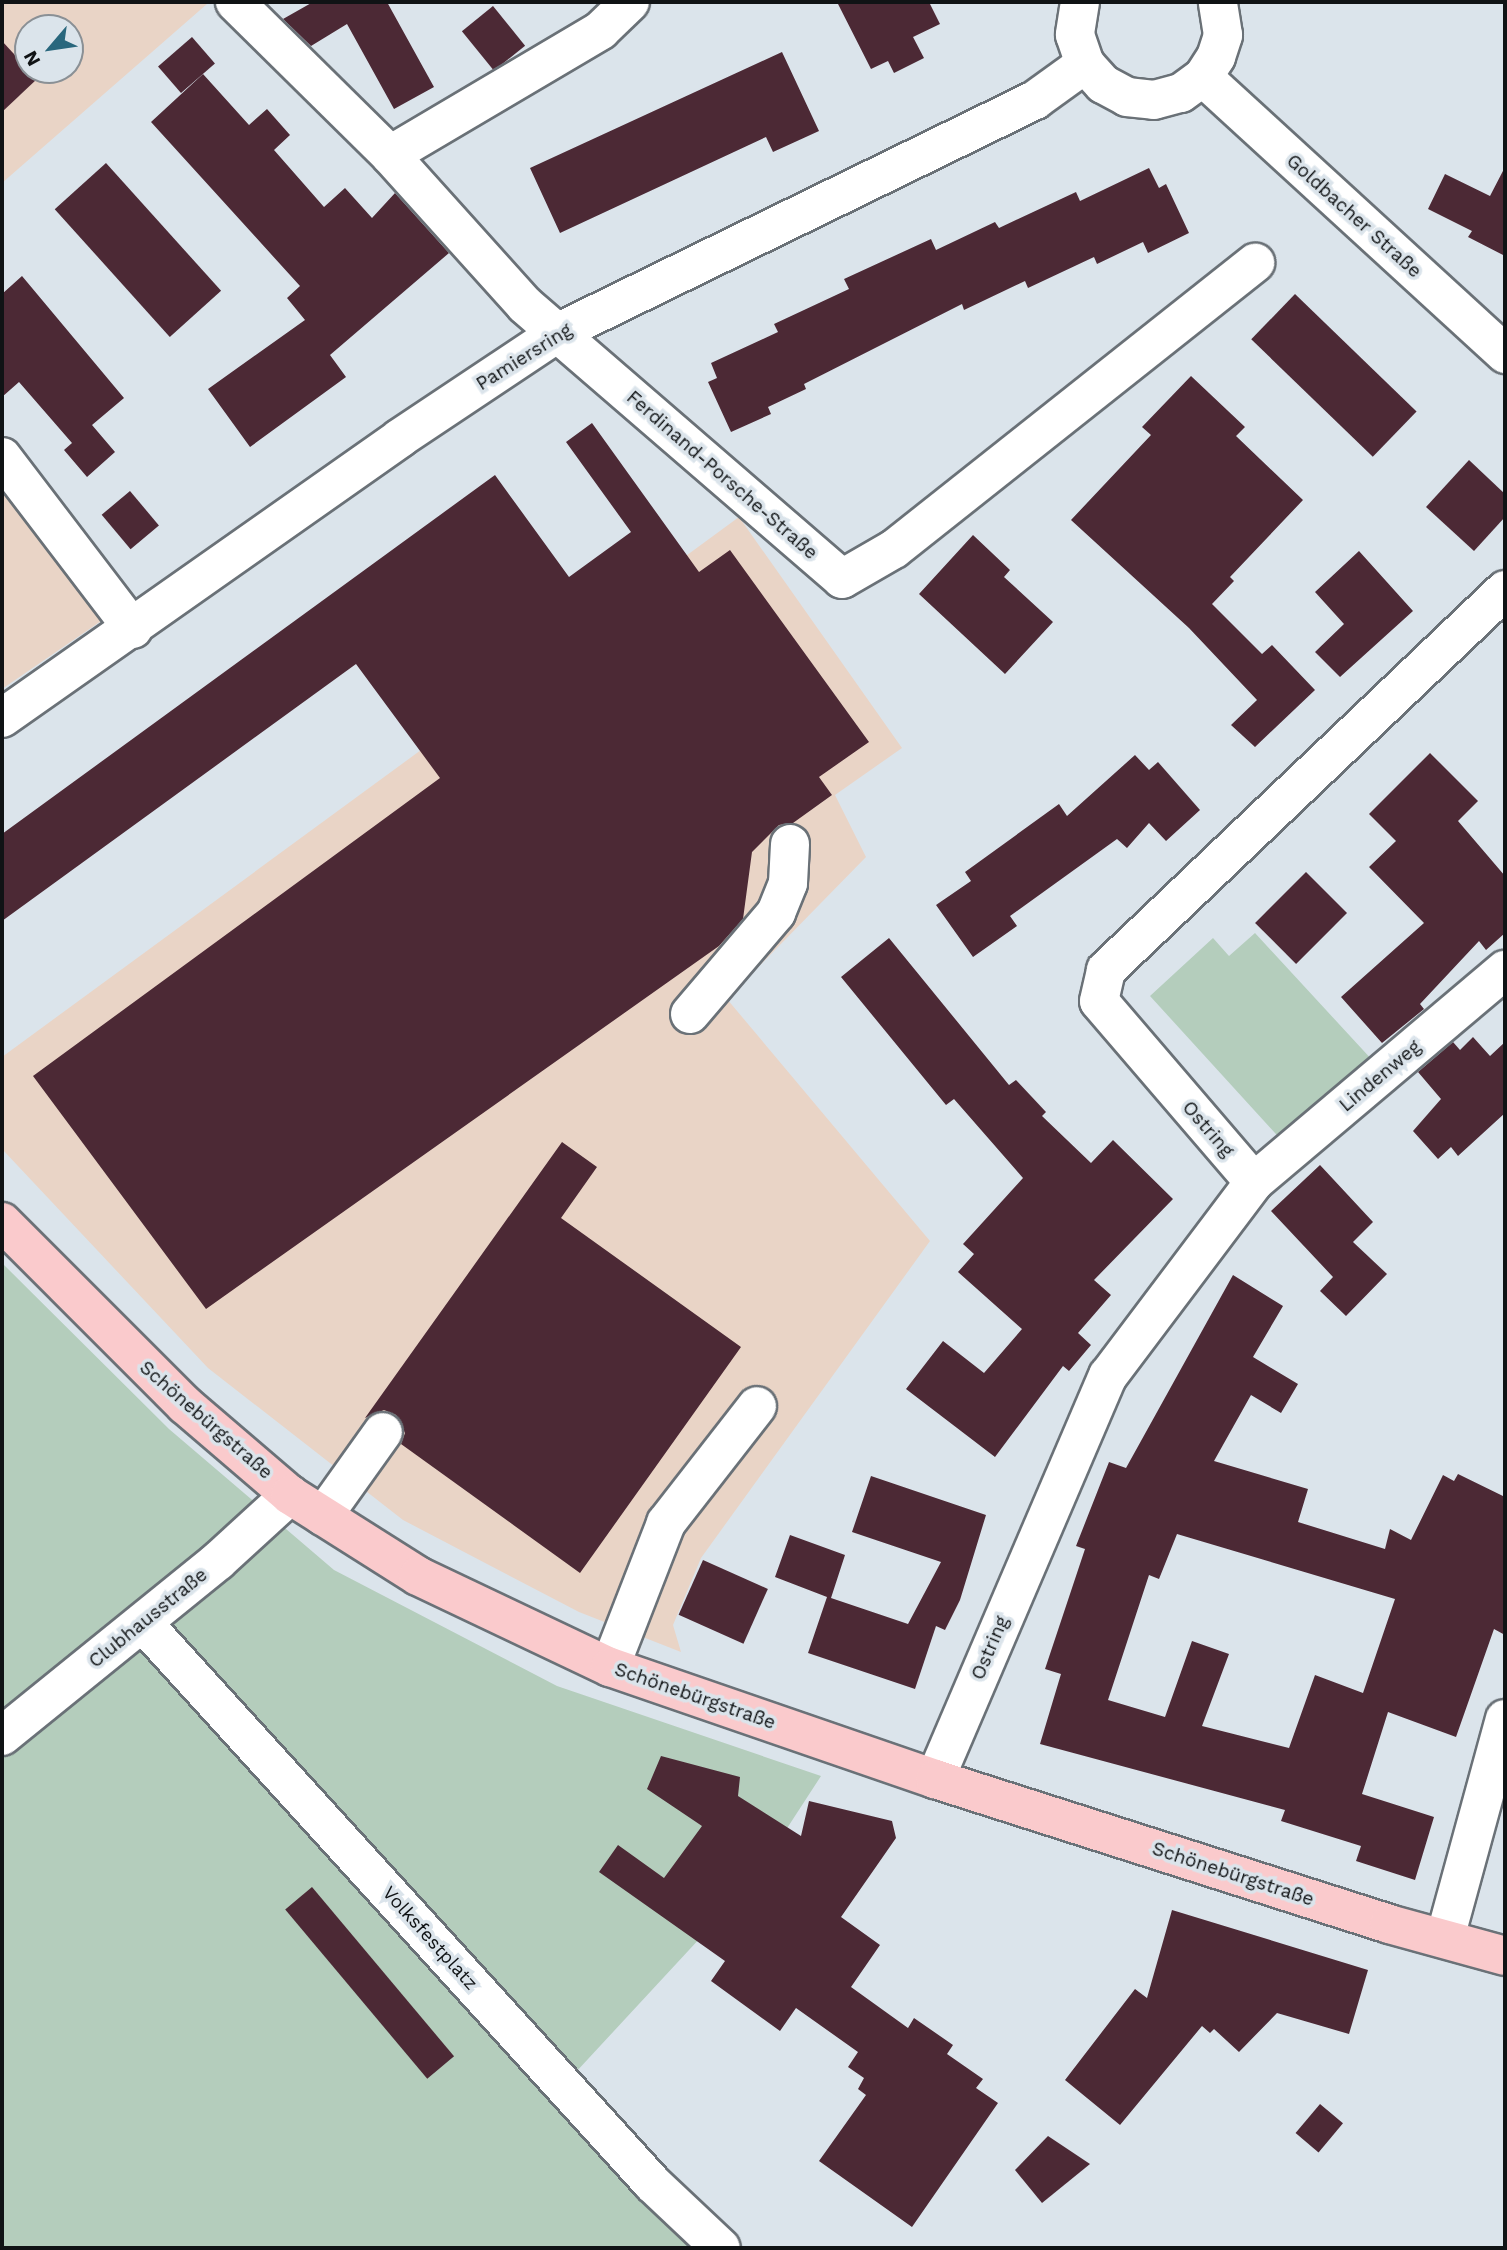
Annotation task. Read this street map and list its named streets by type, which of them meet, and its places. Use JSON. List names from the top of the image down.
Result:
{
  "streets": {
    "main road": ["Schönebürgstraße"],
    "street": [
      "Goldbacher Straße",
      "Pamiersring",
      "Ferdinand-Porsche-Straße",
      "Lindenweg",
      "Ostring",
      "Clubhausstraße",
      "Volksfestplatz"
    ]
  },
  "crossings": [
    ["Pamiersring", "Ferdinand-Porsche-Straße"],
    ["Lindenweg", "Ostring"],
    ["Ostring", "Schönebürgstraße"],
    ["Schönebürgstraße", "Clubhausstraße"],
    ["Clubhausstraße", "Volksfestplatz"]
  ],
  "north": "bottom left"
}
